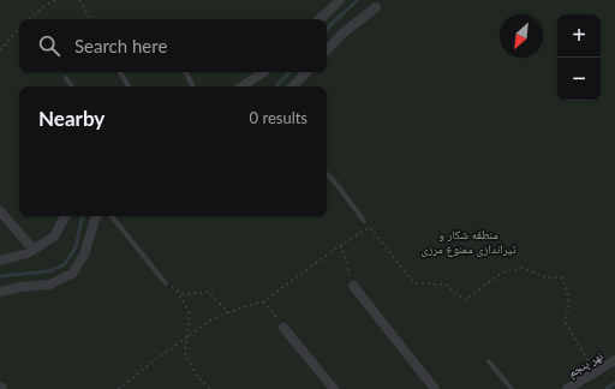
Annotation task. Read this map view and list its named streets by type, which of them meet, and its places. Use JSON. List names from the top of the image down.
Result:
{
  "streets": {
    "street": ["نهر پنجم"]
  },
  "parks": ["منطقه شکار و تیراندازی ممنوع مرزی"],
  "north": "bottom left",
  "page": {
    "map_buttons": ["+", "−"],
    "search": "Search here",
    "heading": ["Nearby", "0 results"]
  }
}
